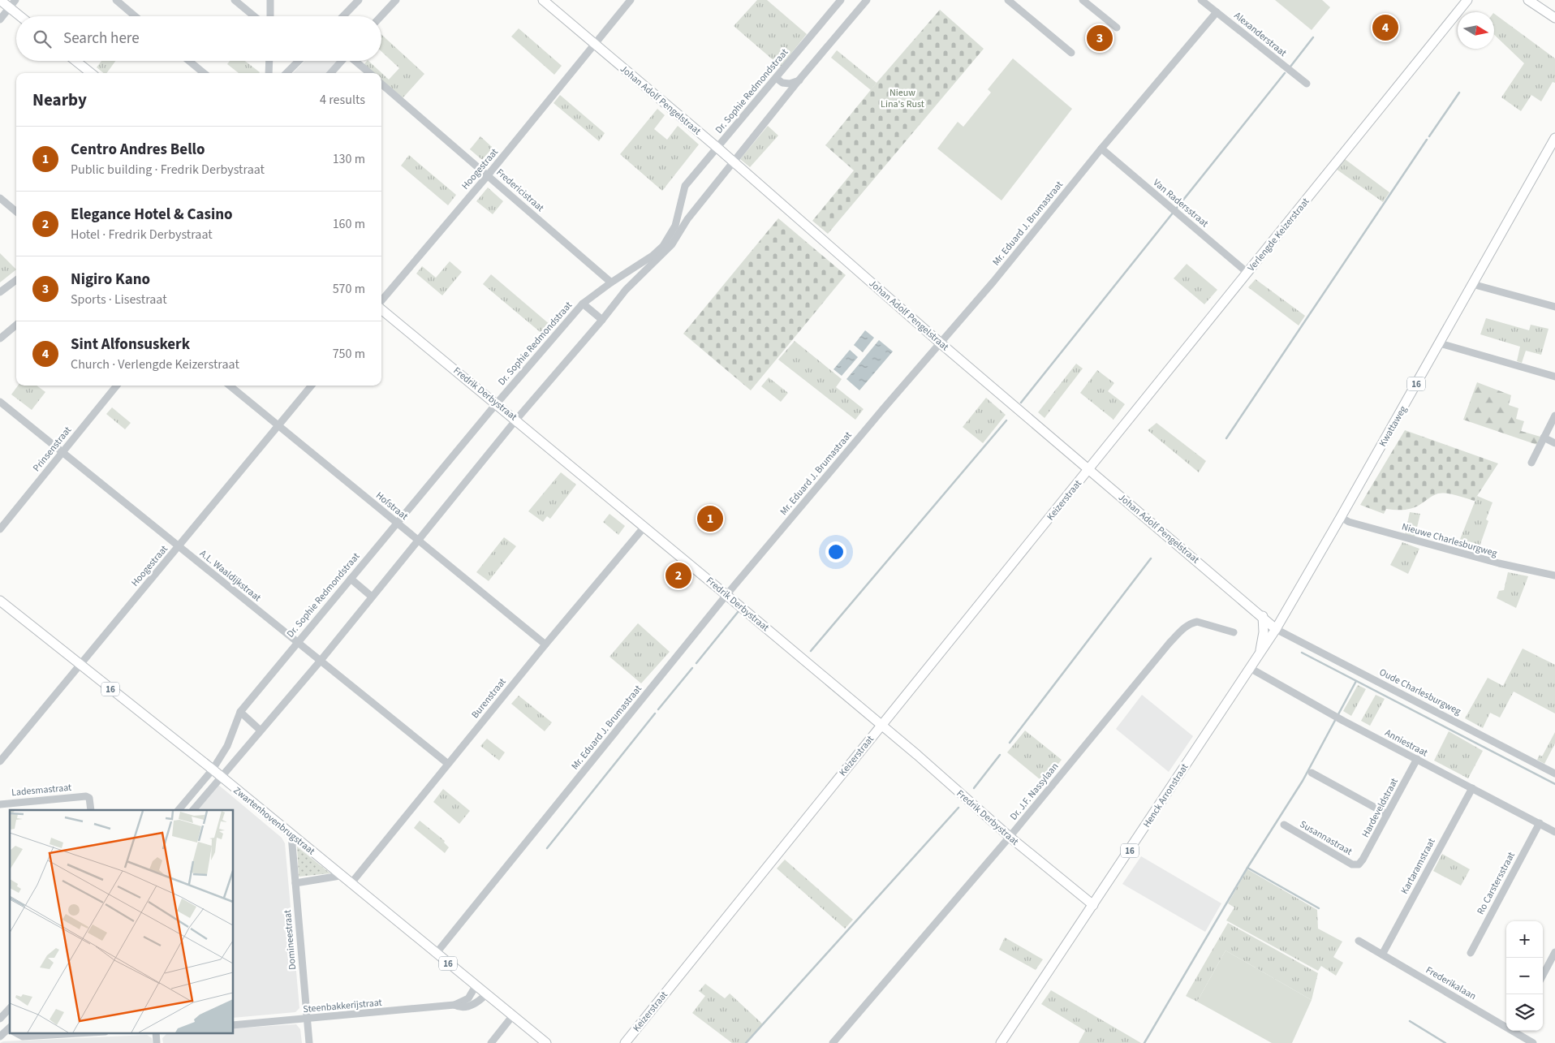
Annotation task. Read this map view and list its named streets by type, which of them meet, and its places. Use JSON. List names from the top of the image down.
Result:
{
  "streets": {
    "main road": [
      "Johan Adolf Pengelstraat",
      "Verlengde Keizerstraat",
      "16",
      "Fredrik Derbystraat",
      "Kwattaweg",
      "Keizerstraat",
      "Henck Arronstraat",
      "Zwartenhovenbrugstraat"
    ],
    "street": [
      "Alexanderstraat",
      "Dr. Sophie Redmondstraat",
      "Hoogestraat",
      "Fredericistraat",
      "Van Radersstraat",
      "Mr. Eduard J. Brumastraat",
      "Prinsenstraat",
      "Hofstraat",
      "Nieuwe Charlesburgweg",
      "A.L. Waaldijkstraat",
      "Oude Charlesburgweg",
      "Burenstraat",
      "Anniestraat",
      "Ladesmastraat",
      "Dr. J.F. Nassylaan",
      "Hardeveldstraat",
      "Susannastraat",
      "Kartaramstraat",
      "Ro Carstersstraat",
      "Domineestraat",
      "Frederikalaan",
      "Steenbakkerijstraat"
    ]
  },
  "crossings": [
    ["Alexanderstraat", "Mr. Eduard J. Brumastraat"],
    ["Dr. Sophie Redmondstraat", "Johan Adolf Pengelstraat"],
    ["Dr. Sophie Redmondstraat", "Fredericistraat"],
    ["Dr. Sophie Redmondstraat", "Fredrik Derbystraat"],
    ["Dr. Sophie Redmondstraat", "Hofstraat"],
    ["Dr. Sophie Redmondstraat", "A.L. Waaldijkstraat"],
    ["Dr. Sophie Redmondstraat", "Zwartenhovenbrugstraat"],
    ["Johan Adolf Pengelstraat", "Hoogestraat"],
    ["Johan Adolf Pengelstraat", "Mr. Eduard J. Brumastraat"],
    ["Johan Adolf Pengelstraat", "Verlengde Keizerstraat"],
    ["Johan Adolf Pengelstraat", "Kwattaweg"],
    ["Johan Adolf Pengelstraat", "Keizerstraat"],
    ["Johan Adolf Pengelstraat", "Oude Charlesburgweg"],
    ["Johan Adolf Pengelstraat", "Henck Arronstraat"],
    ["Hoogestraat", "Fredericistraat"],
    ["Hoogestraat", "Hofstraat"],
    ["Hoogestraat", "A.L. Waaldijkstraat"],
    ["Hoogestraat", "Zwartenhovenbrugstraat"],
    ["Van Radersstraat", "Mr. Eduard J. Brumastraat"],
    ["Van Radersstraat", "Verlengde Keizerstraat"],
    ["Mr. Eduard J. Brumastraat", "Fredrik Derbystraat"],
    ["Mr. Eduard J. Brumastraat", "Zwartenhovenbrugstraat"],
    ["Verlengde Keizerstraat", "Keizerstraat"],
    ["Fredrik Derbystraat", "Keizerstraat"],
    ["Fredrik Derbystraat", "Burenstraat"],
    ["Fredrik Derbystraat", "Dr. J.F. Nassylaan"],
    ["Fredrik Derbystraat", "Henck Arronstraat"],
    ["Kwattaweg", "Nieuwe Charlesburgweg"],
    ["Kwattaweg", "Oude Charlesburgweg"],
    ["Kwattaweg", "Henck Arronstraat"],
    ["Prinsenstraat", "A.L. Waaldijkstraat"],
    ["Hofstraat", "Burenstraat"],
    ["A.L. Waaldijkstraat", "Burenstraat"],
    ["Oude Charlesburgweg", "Henck Arronstraat"],
    ["Burenstraat", "Zwartenhovenbrugstraat"],
    ["Anniestraat", "Henck Arronstraat"],
    ["Anniestraat", "Hardeveldstraat"],
    ["Anniestraat", "Kartaramstraat"],
    ["Anniestraat", "Ro Carstersstraat"],
    ["Hardeveldstraat", "Susannastraat"],
    ["Zwartenhovenbrugstraat", "Domineestraat"],
    ["Zwartenhovenbrugstraat", "Steenbakkerijstraat"],
    ["Kartaramstraat", "Frederikalaan"],
    ["Domineestraat", "Steenbakkerijstraat"]
  ],
  "parks": ["Nieuw Lina's Rust"],
  "north": "right",
  "page": {
    "pins": [
      "4",
      "3",
      "1",
      "2"
    ],
    "search": "Search here",
    "heading": ["Nearby", "4 results"],
    "list": [
      {
        "mark": "1",
        "name": "Centro Andres Bello",
        "note": "Public building · Fredrik Derbystraat",
        "value": "130 m"
      },
      {
        "mark": "2",
        "name": "Elegance Hotel & Casino",
        "note": "Hotel · Fredrik Derbystraat",
        "value": "160 m"
      },
      {
        "mark": "3",
        "name": "Nigiro Kano",
        "note": "Sports · Lisestraat",
        "value": "570 m"
      },
      {
        "mark": "4",
        "name": "Sint Alfonsuskerk",
        "note": "Church · Verlengde Keizerstraat",
        "value": "750 m"
      }
    ],
    "map_buttons": ["+", "−"]
  }
}
